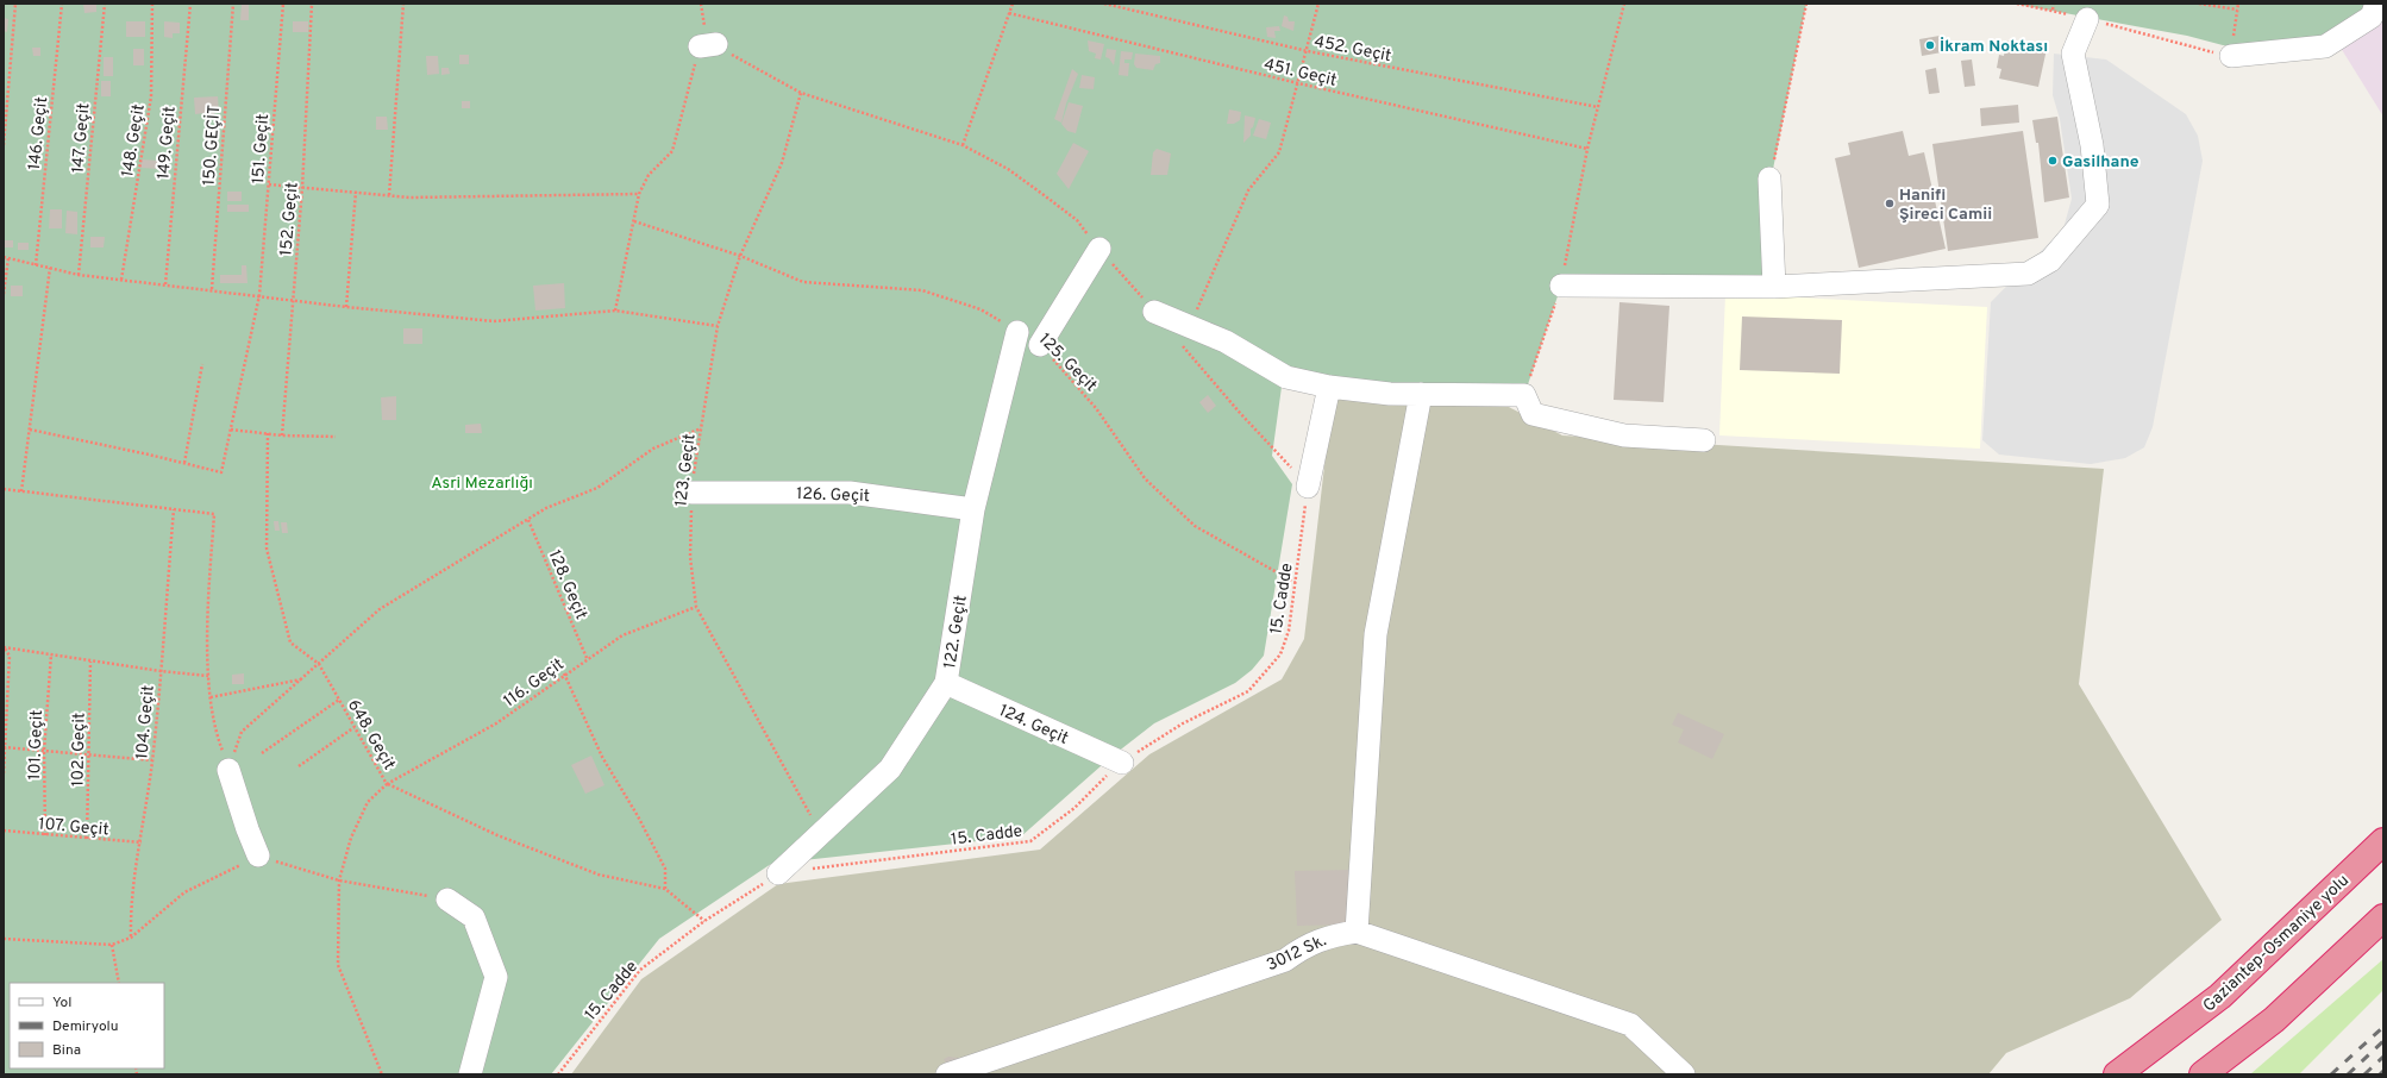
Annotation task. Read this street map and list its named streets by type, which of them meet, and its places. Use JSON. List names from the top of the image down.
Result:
{
  "streets": {
    "highway": ["Gaziantep-Osmaniye yolu"],
    "street": [
      "126. Geçit",
      "122. Geçit",
      "124. Geçit",
      "3012 Sk."
    ],
    "path": [
      "452. Geçit",
      "451. Geçit",
      "146. Geçit",
      "147. Geçit",
      "148. Geçit",
      "149. Geçit",
      "150. GEÇİT",
      "151. Geçit",
      "152. Geçit",
      "125. Geçit",
      "123. Geçit",
      "128. Geçit",
      "15. Cadde",
      "116. Geçit",
      "104. Geçit",
      "648. Geçit",
      "101. Geçit",
      "102. Geçit",
      "107. Geçit"
    ]
  },
  "crossings": [
    ["125. Geçit", "123. Geçit"],
    ["125. Geçit", "15. Cadde"],
    ["125. Geçit", "122. Geçit"],
    ["123. Geçit", "126. Geçit"],
    ["123. Geçit", "122. Geçit"],
    ["123. Geçit", "116. Geçit"],
    ["126. Geçit", "122. Geçit"],
    ["128. Geçit", "116. Geçit"],
    ["15. Cadde", "122. Geçit"],
    ["15. Cadde", "124. Geçit"],
    ["122. Geçit", "124. Geçit"],
    ["116. Geçit", "648. Geçit"],
    ["104. Geçit", "107. Geçit"],
    ["101. Geçit", "107. Geçit"],
    ["102. Geçit", "107. Geçit"]
  ],
  "parks": ["Asri Mezarlığı"],
  "places": ["İkram Noktası", "Gasilhane", "Hanifi Şireci Camii"],
  "legend": ["Yol", "Demiryolu", "Bina"]
}
